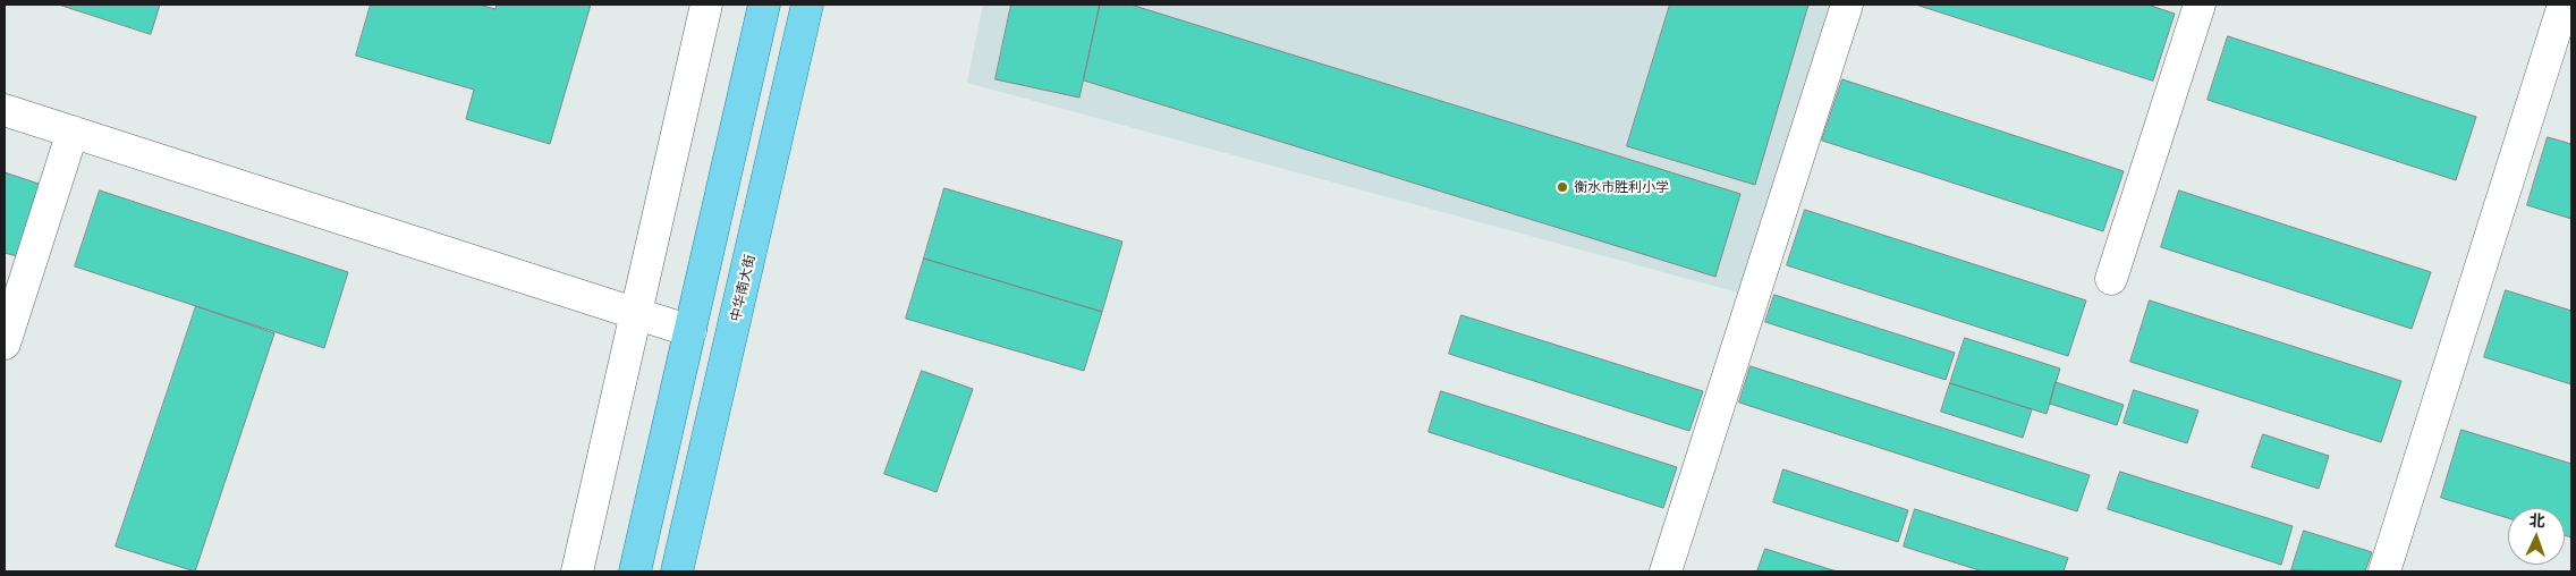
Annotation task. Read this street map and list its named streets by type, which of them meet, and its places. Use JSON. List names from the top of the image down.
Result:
{
  "streets": {
    "main road": ["中华南大街"]
  },
  "places": ["衡水市胜利小学"],
  "north": "top"
}
